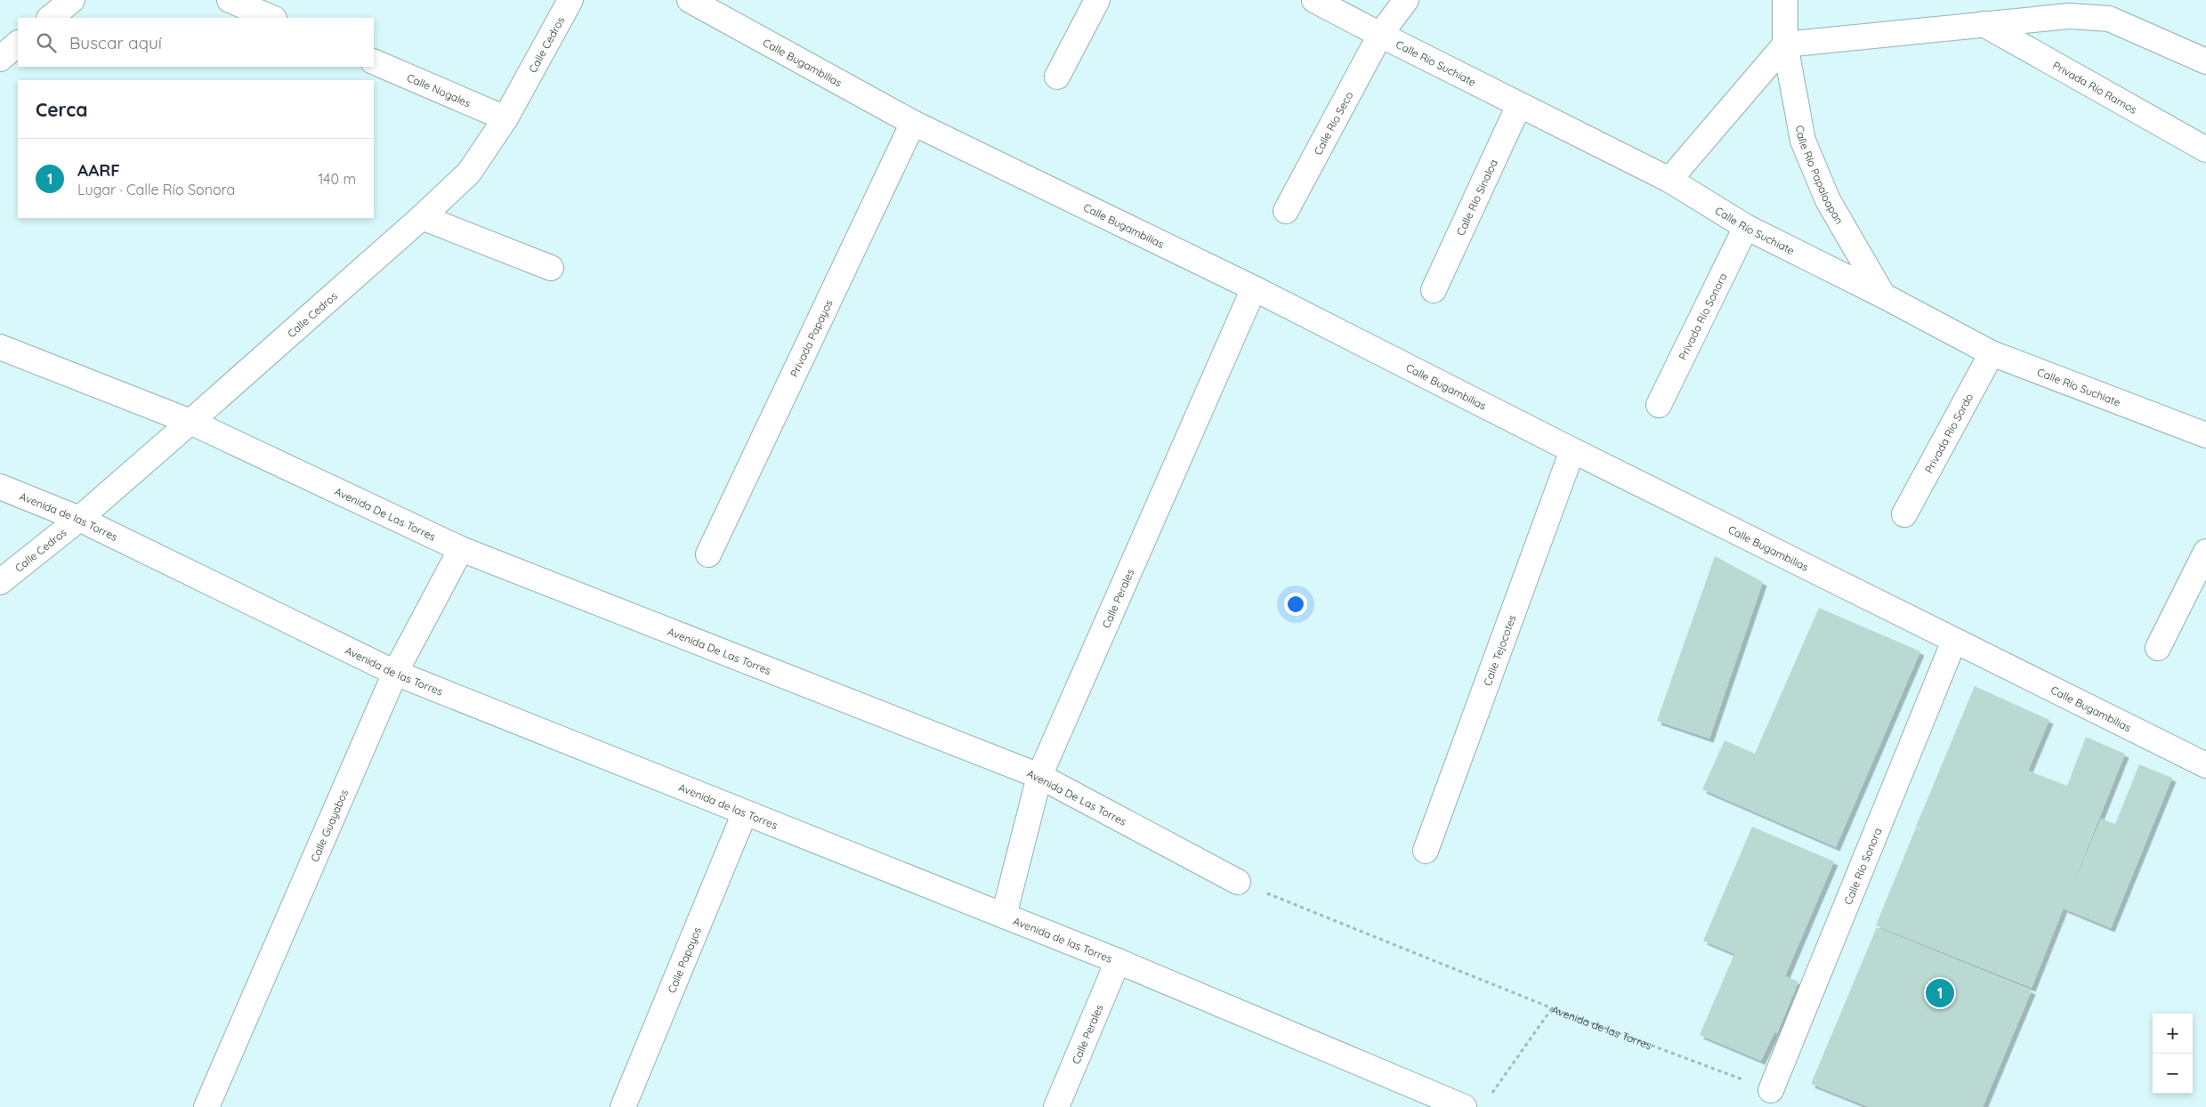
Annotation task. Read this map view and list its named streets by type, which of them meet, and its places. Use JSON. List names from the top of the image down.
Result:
{
  "streets": {
    "street": [
      "Calle Cedros",
      "Calle Bugambilias",
      "Calle Río Suchiate",
      "Privada Río Ramos",
      "Calle Nogales",
      "Calle Río Seco",
      "Calle Río Papaloapan",
      "Calle Río Sinaloa",
      "Privada Río Sonora",
      "Privada Papayos",
      "Privada Río Sordo",
      "Avenida De Las Torres",
      "Avenida de las Torres",
      "Calle Perales",
      "Calle Tejocotes",
      "Calle Guayabos",
      "Calle Río Sonora",
      "Calle Papayos"
    ]
  },
  "crossings": [
    ["Calle Cedros", "Calle Nogales"],
    ["Calle Cedros", "Avenida De Las Torres"],
    ["Calle Cedros", "Avenida de las Torres"],
    ["Calle Bugambilias", "Privada Papayos"],
    ["Calle Bugambilias", "Calle Perales"],
    ["Calle Bugambilias", "Calle Tejocotes"],
    ["Calle Bugambilias", "Calle Río Sonora"],
    ["Calle Río Suchiate", "Calle Río Seco"],
    ["Calle Río Suchiate", "Calle Río Papaloapan"],
    ["Calle Río Suchiate", "Calle Río Sinaloa"],
    ["Calle Río Suchiate", "Privada Río Sonora"],
    ["Calle Río Suchiate", "Privada Río Sordo"],
    ["Avenida De Las Torres", "Avenida de las Torres"],
    ["Avenida De Las Torres", "Calle Perales"],
    ["Avenida De Las Torres", "Calle Guayabos"],
    ["Avenida de las Torres", "Calle Perales"],
    ["Avenida de las Torres", "Calle Guayabos"],
    ["Avenida de las Torres", "Calle Río Sonora"],
    ["Avenida de las Torres", "Calle Papayos"]
  ],
  "page": {
    "search": "Buscar aquí",
    "heading": "Cerca",
    "list": [
      {
        "mark": "1",
        "name": "AARF",
        "note": "Lugar · Calle Río Sonora",
        "value": "140 m"
      }
    ],
    "pins": "1",
    "map_buttons": ["+", "−"]
  }
}
